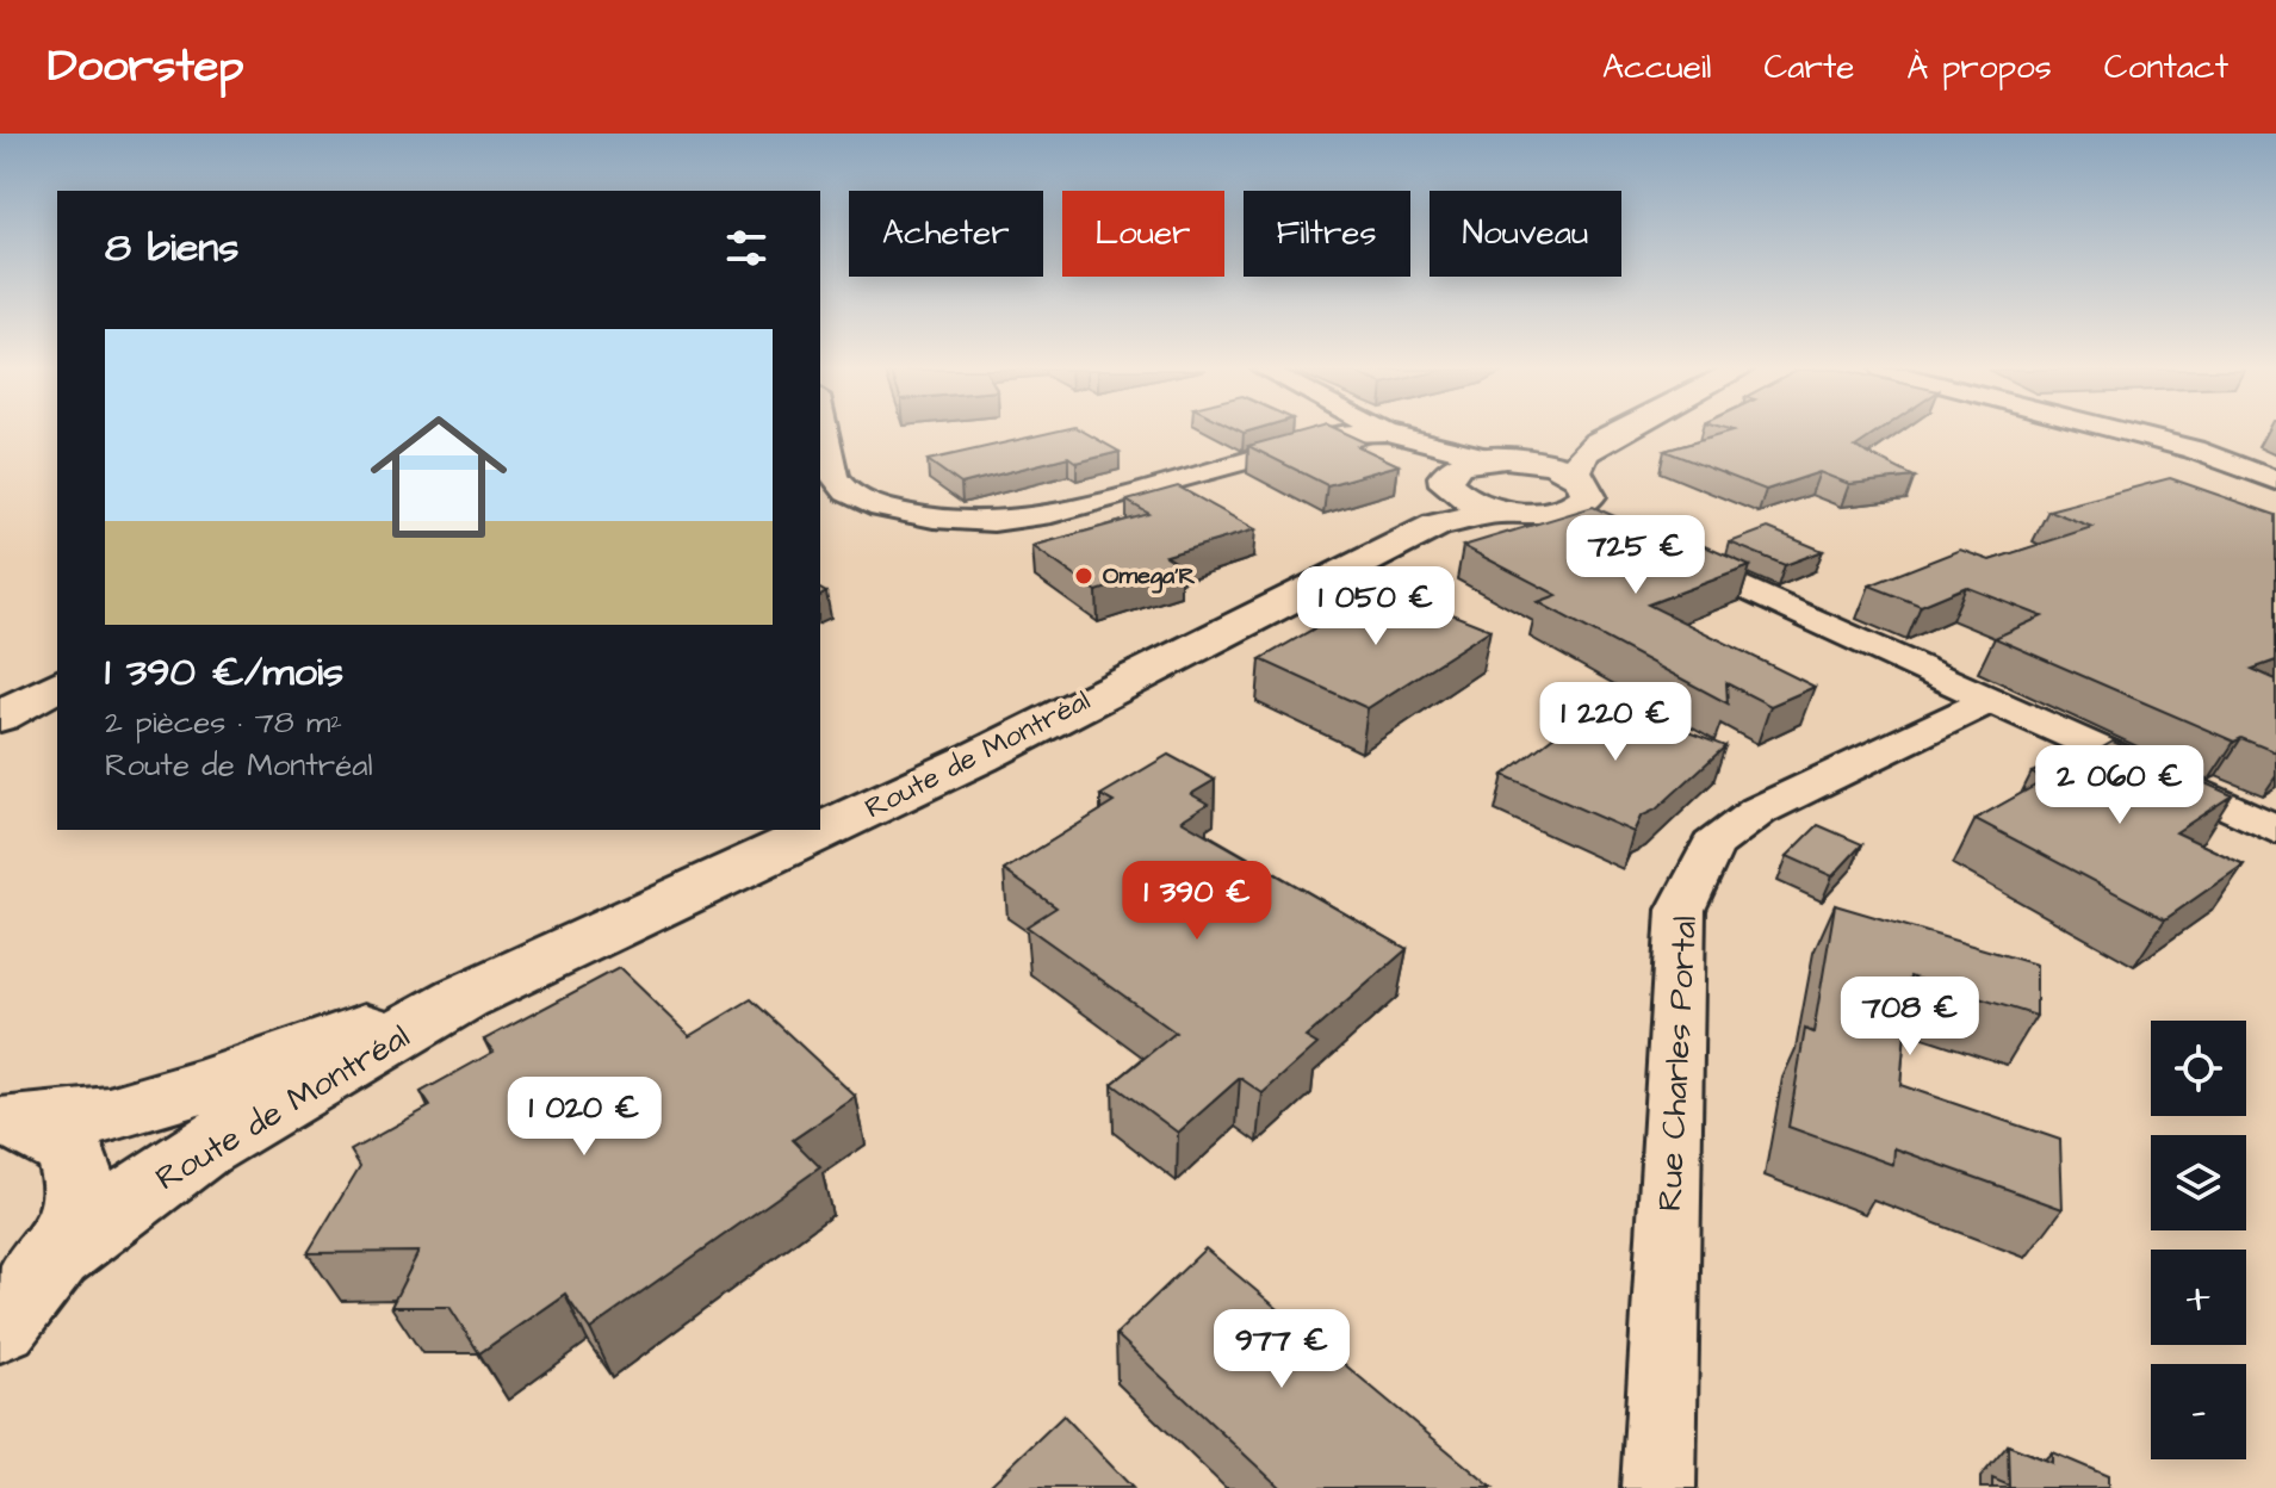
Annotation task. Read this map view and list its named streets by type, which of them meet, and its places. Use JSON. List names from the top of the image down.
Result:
{
  "streets": {
    "main road": ["Route de Montréal"],
    "street": ["Rue Charles Portal"]
  },
  "places": ["Omega'R"],
  "page": {
    "header": "Doorstep",
    "nav": [
      "Accueil",
      "Carte",
      "À propos",
      "Contact"
    ],
    "chip": [
      "Acheter",
      "Louer",
      "Filtres",
      "Nouveau"
    ],
    "heading": "8 biens",
    "list": [
      {
        "name": "1 390 €/mois",
        "note": "2 pièces · 78 m² · Route de Montréal"
      }
    ],
    "price": [
      "725 €",
      "1 050 €",
      "1 220 €",
      "2 060 €",
      "1 390 €",
      "708 €",
      "1 020 €",
      "977 €"
    ],
    "map_buttons": ["+", "−"]
  }
}
